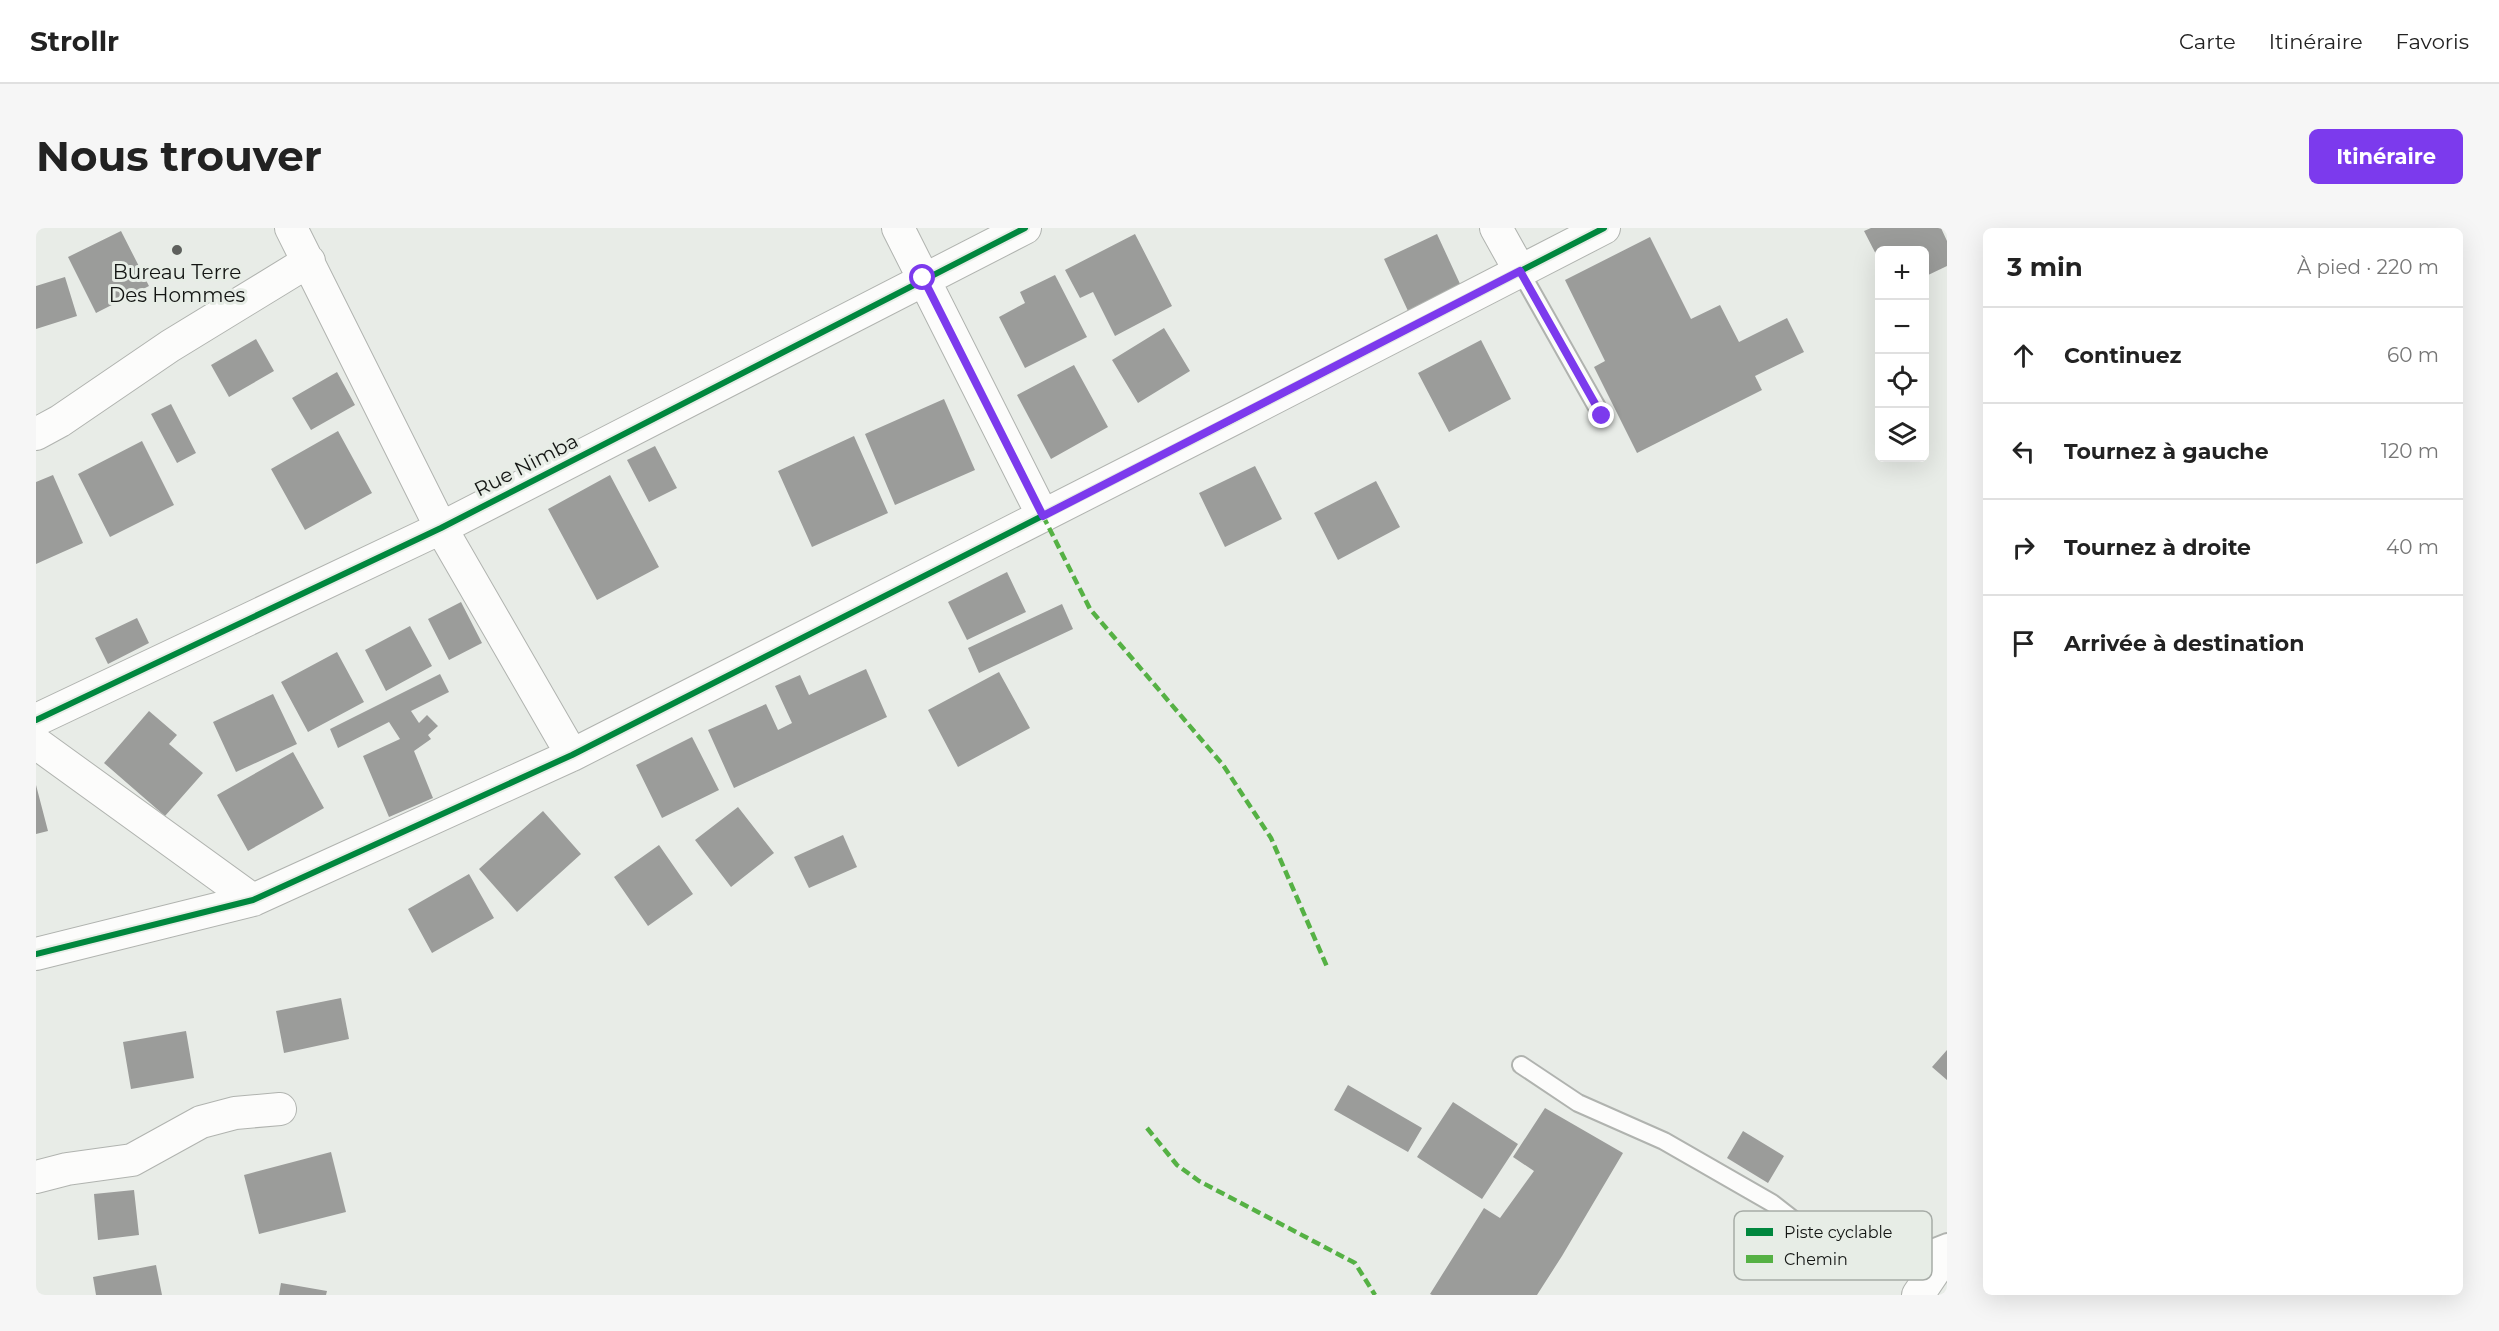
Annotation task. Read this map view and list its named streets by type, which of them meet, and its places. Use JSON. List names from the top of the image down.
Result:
{
  "streets": {
    "street": ["Rue Nimba"]
  },
  "places": ["Bureau Terre Des Hommes"],
  "legend": ["Piste cyclable", "Chemin"],
  "page": {
    "header": "Strollr",
    "nav": ["Carte", "Itinéraire", "Favoris"],
    "buttons": "Itinéraire",
    "title": "Nous trouver",
    "heading": ["3 min", "À pied · 220 m"],
    "map_buttons": ["+", "−"],
    "list": [
      ["Continuez", "60 m"],
      ["Tournez à gauche", "120 m"],
      ["Tournez à droite", "40 m"],
      "Arrivée à destination"
    ]
  }
}
